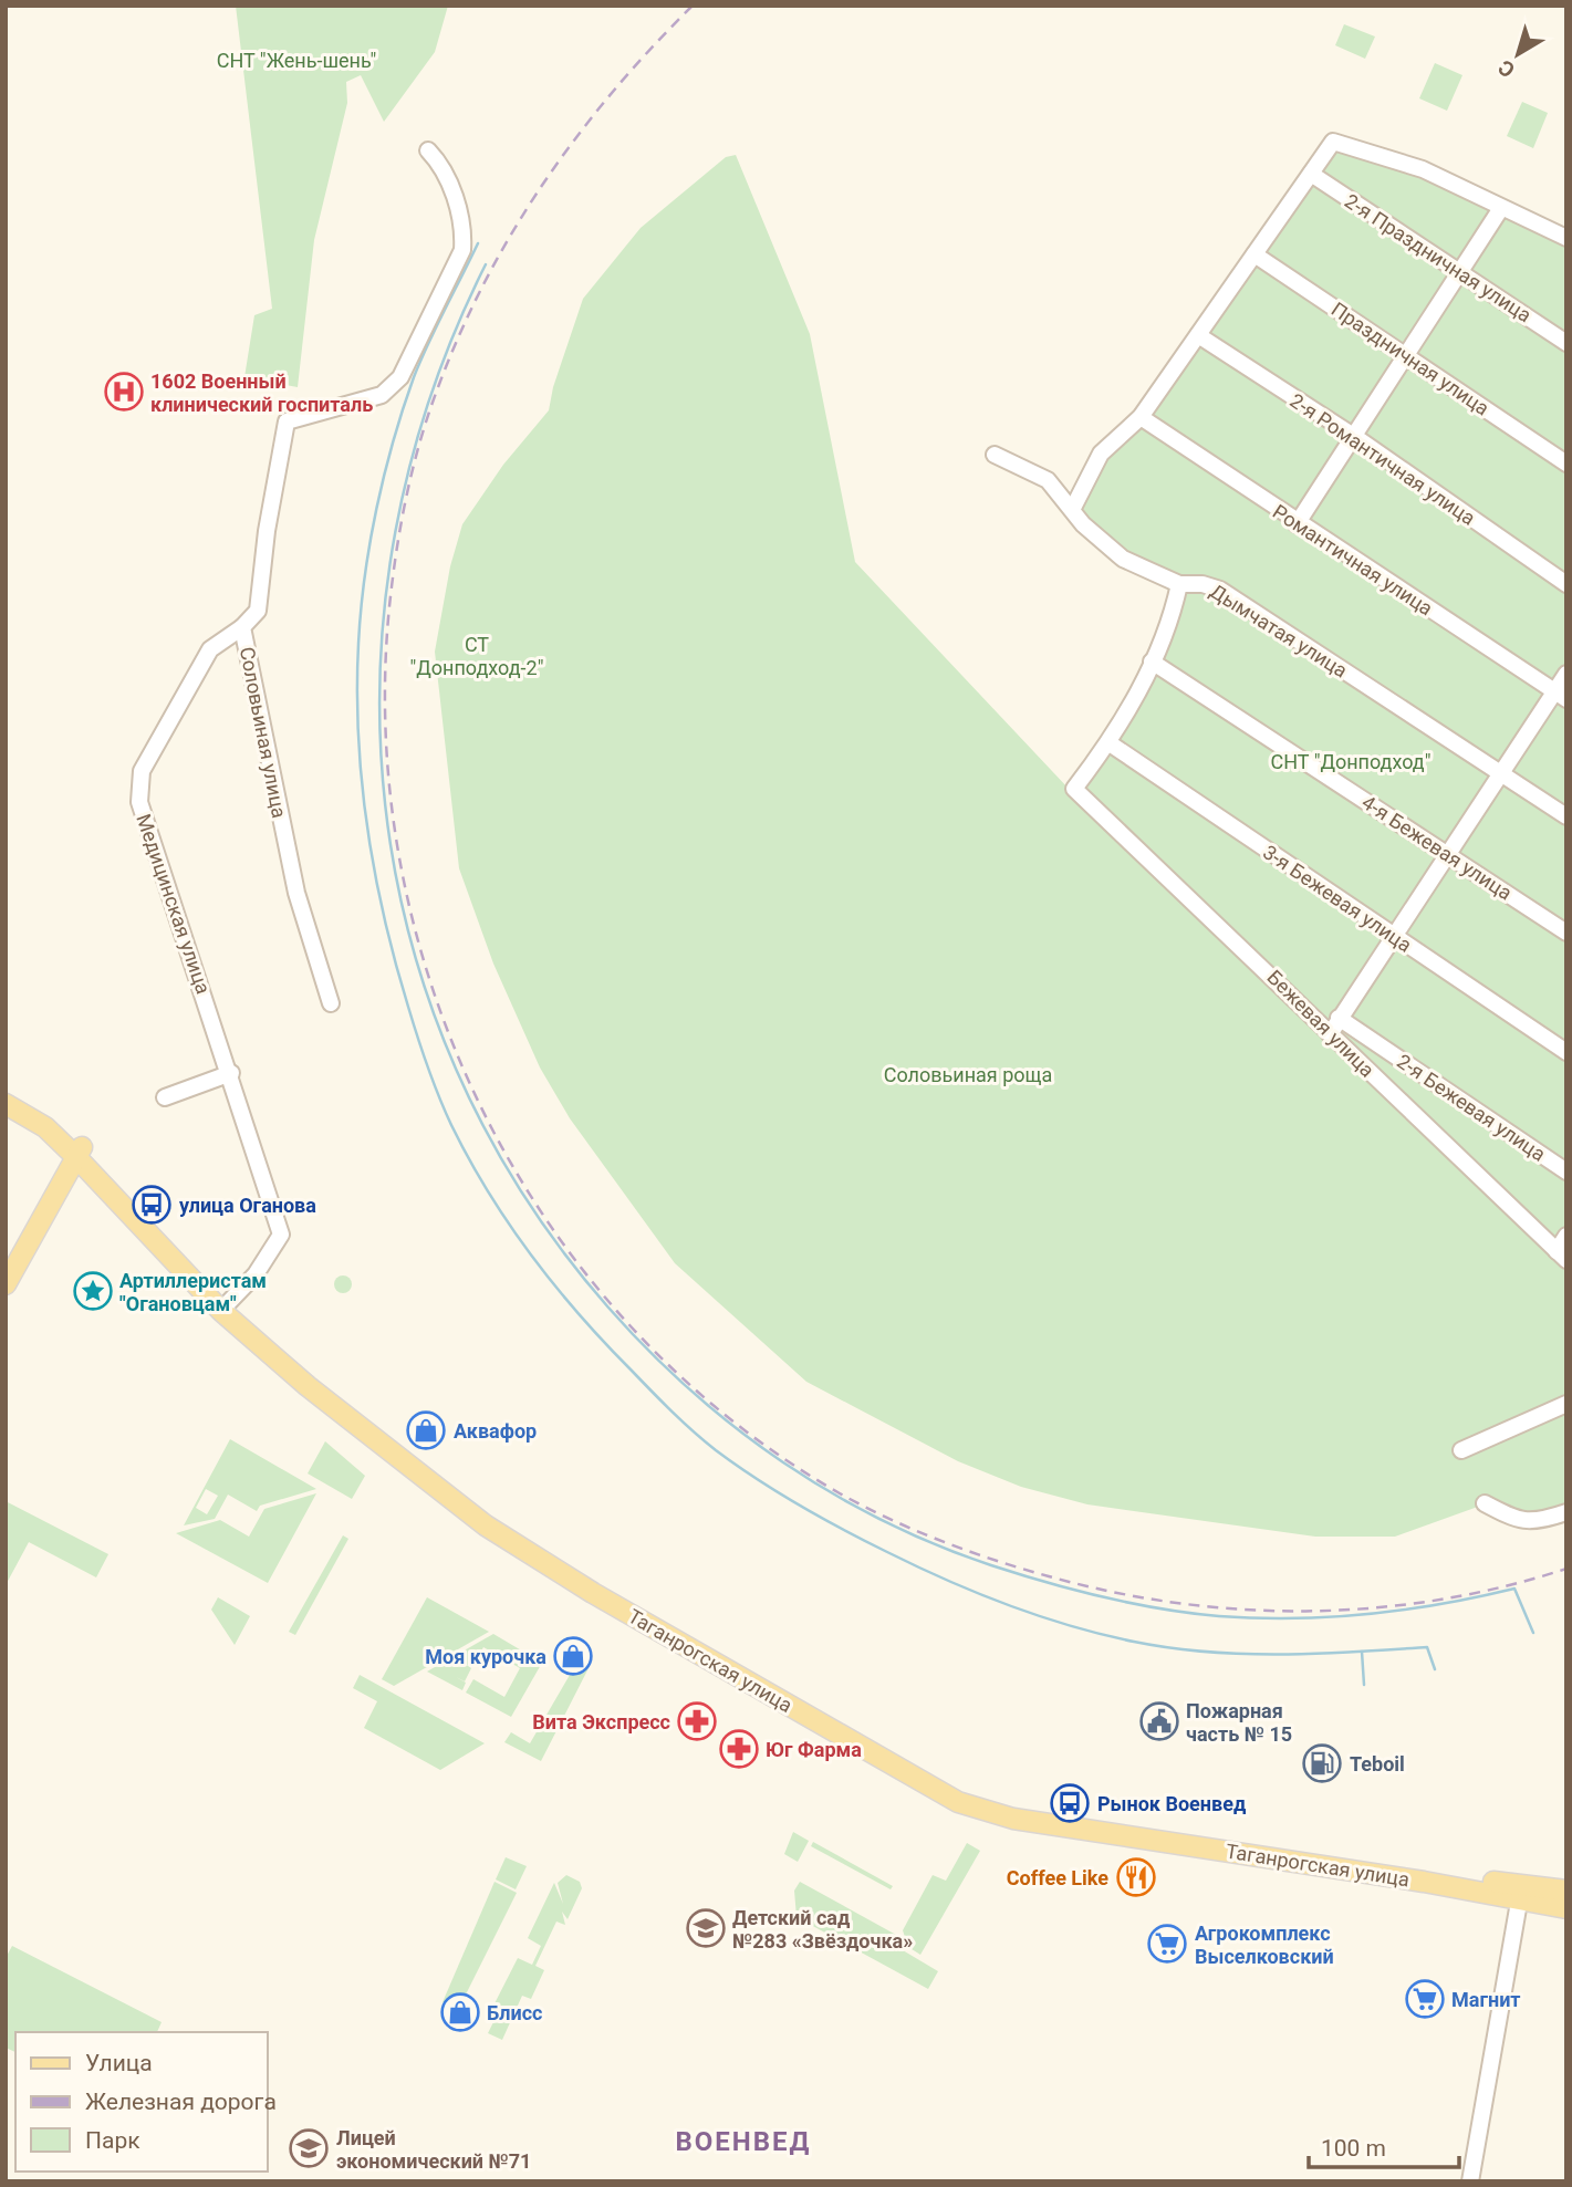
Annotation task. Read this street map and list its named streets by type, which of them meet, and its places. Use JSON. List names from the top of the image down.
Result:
{
  "streets": {
    "main road": ["Таганрогская улица"],
    "street": [
      "2-я Праздничная улица",
      "Праздничная улица",
      "2-я Романтичная улица",
      "Романтичная улица",
      "Дымчатая улица",
      "Соловьиная улица",
      "4-я Бежевая улица",
      "3-я Бежевая улица",
      "Медицинская улица",
      "Бежевая улица",
      "2-я Бежевая улица"
    ]
  },
  "crossings": [
    ["Соловьиная улица", "Медицинская улица"],
    ["3-я Бежевая улица", "Бежевая улица"],
    ["Медицинская улица", "Таганрогская улица"]
  ],
  "districts": ["ВОЕНВЕД"],
  "parks": [
    "СНТ \"Жень-шень\"",
    "СТ \"Донподход-2\"",
    "СНТ \"Донподход\"",
    "Соловьиная роща"
  ],
  "places": {
    "hospital": ["1602 Военный клинический госпиталь"],
    "bus stop": ["улица Оганова", "Рынок Военвед"],
    "place": ["Артиллеристам \"Огановцам\""],
    "shop": ["Аквафор", "Моя курочка", "Блисс"],
    "pharmacy": ["Вита Экспресс", "Юг Фарма"],
    "public building": ["Пожарная часть № 15"],
    "fuel station": ["Teboil"],
    "restaurant": ["Coffee Like"],
    "school or university": ["Детский сад №283 «Звёздочка»", "Лицей экономический №71"],
    "supermarket": ["Агрокомплекс Выселковский", "Магнит"]
  },
  "legend": ["Улица", "Железная дорога", "Парк"],
  "scale_bar": "100 m",
  "north": "bottom left"
}
